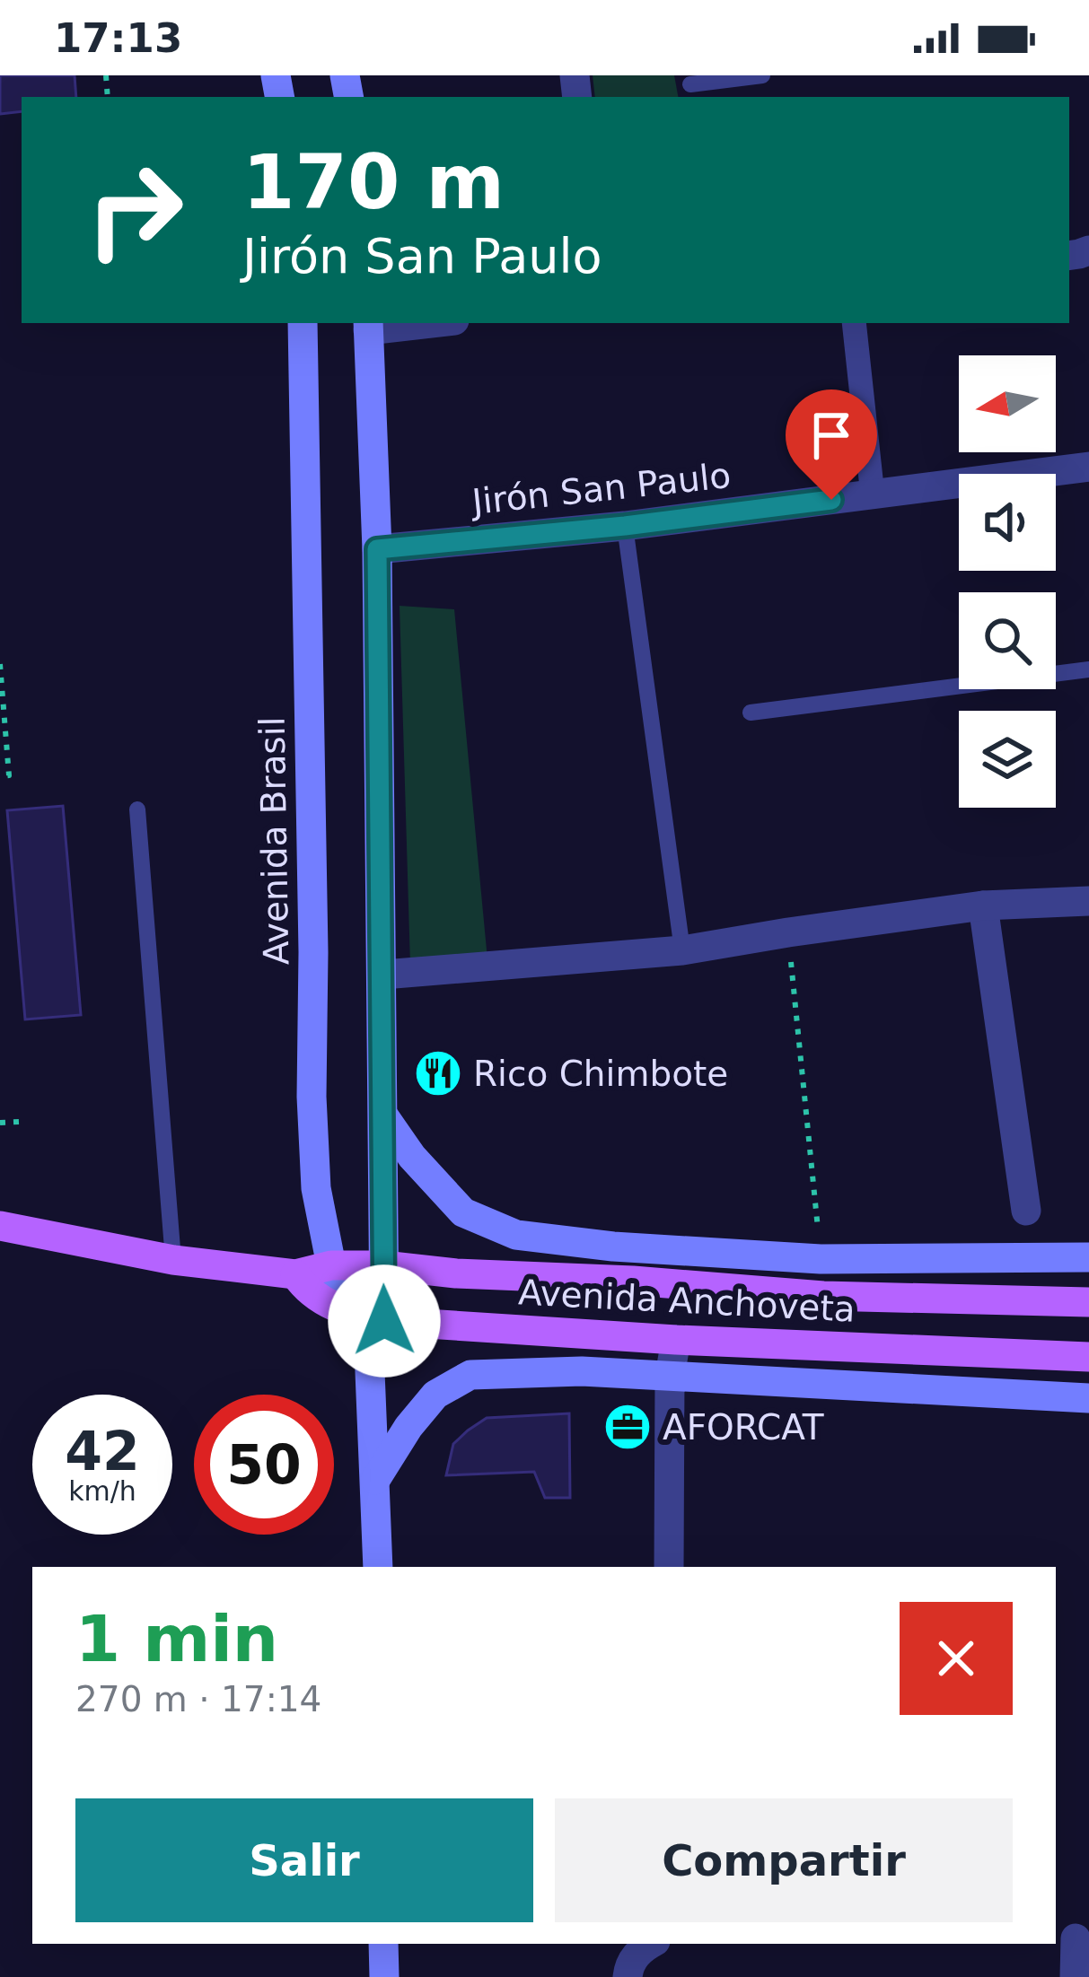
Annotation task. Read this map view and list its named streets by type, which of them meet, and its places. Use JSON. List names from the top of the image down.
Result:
{
  "streets": {
    "main road": ["Avenida Brasil", "Avenida Anchoveta"],
    "street": ["Jirón San Paulo"]
  },
  "crossings": [
    ["Avenida Brasil", "Avenida Anchoveta"]
  ],
  "places": {
    "restaurant": ["Rico Chimbote"],
    "office": ["AFORCAT"]
  },
  "north": "left",
  "page": {
    "status": "17:13",
    "turn": ["170 m", "Jirón San Paulo"],
    "speed": "42 km/h",
    "limit": "50",
    "heading": ["1 min", "270 m · 17:14"],
    "buttons": ["Salir", "Compartir"]
  }
}
